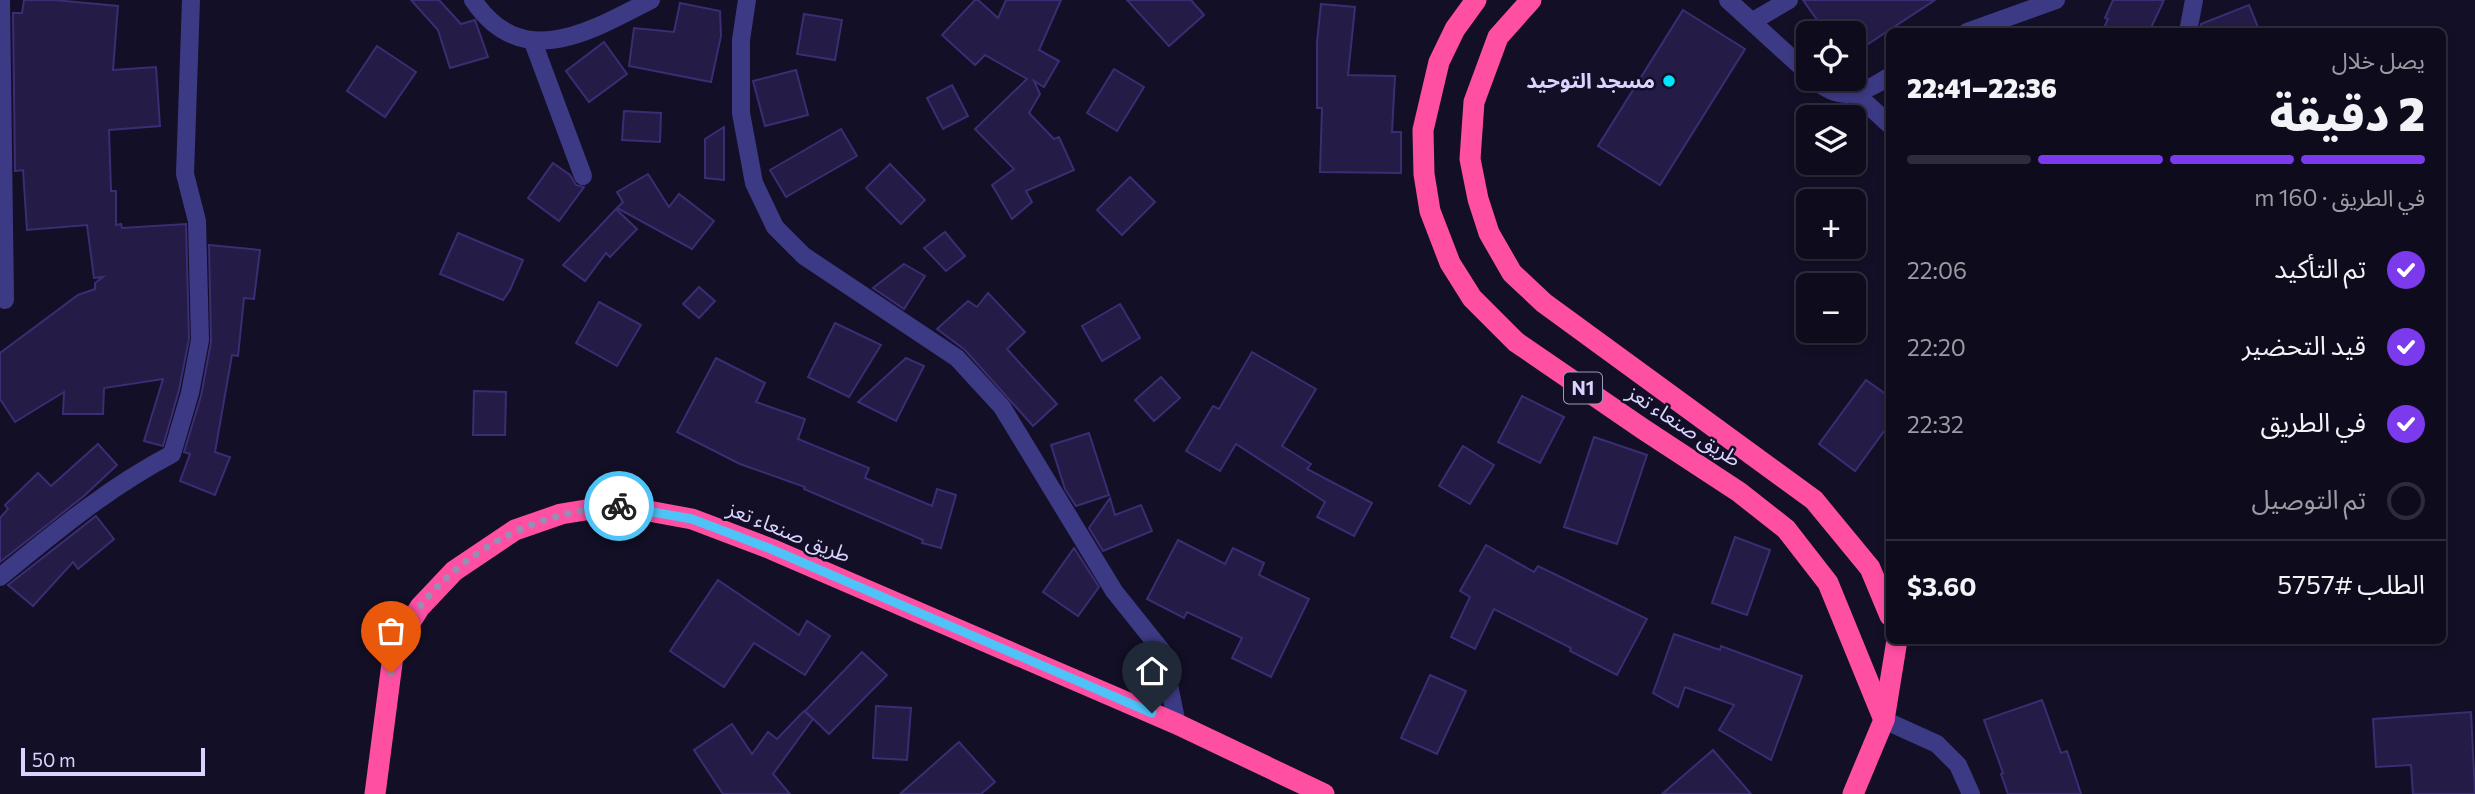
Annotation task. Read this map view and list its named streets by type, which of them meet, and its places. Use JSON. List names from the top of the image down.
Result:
{
  "streets": {
    "highway": ["N1", "طريق صنعاء تعز"]
  },
  "places": ["مسجد التوحيد"],
  "scale_bar": "50 m",
  "page": {
    "map_buttons": ["+", "−"],
    "heading": ["2 دقيقة", "يصل خلال", "22:36–22:41"],
    "panel": ["الطلب #5757", "$3.60"],
    "bar": "في الطريق · 160 m",
    "list": [
      ["تم التأكيد", "22:06"],
      ["قيد التحضير", "22:20"],
      ["في الطريق", "22:32"],
      "تم التوصيل"
    ],
    "scale": "50 m"
  }
}
